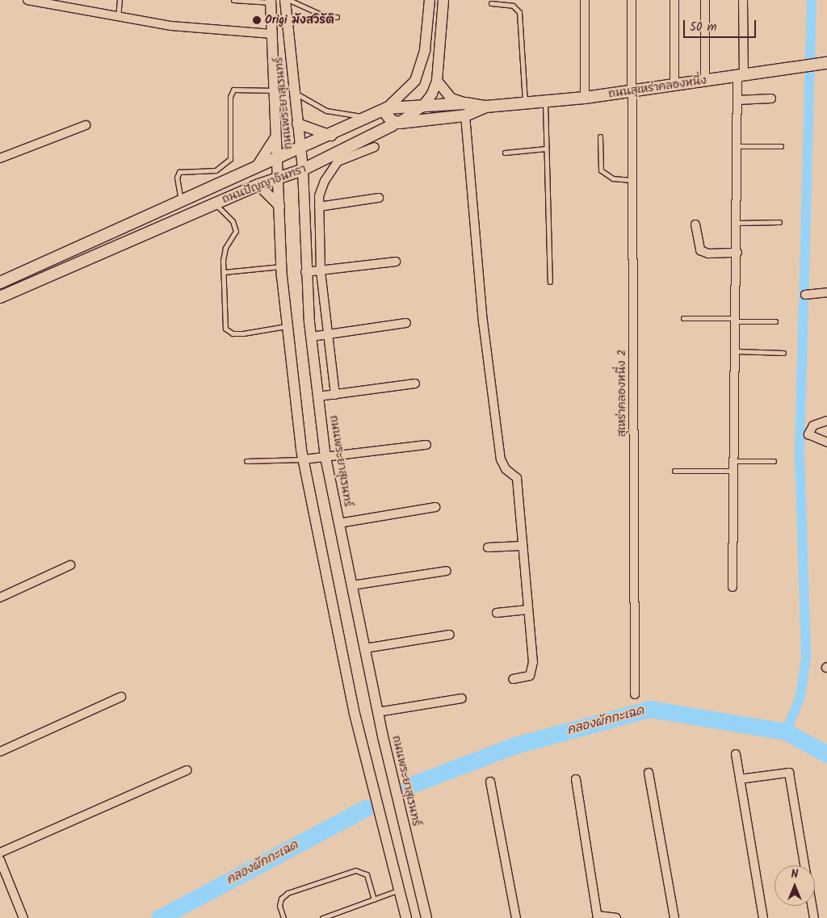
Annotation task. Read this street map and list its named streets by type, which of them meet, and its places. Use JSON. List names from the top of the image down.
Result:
{
  "streets": {
    "main road": ["ถนนสุเหร่าคลองหนึ่ง", "ถนนปัญญาอินทรา"],
    "street": ["ถนนพระยาสุเรนทร์", "สุเหร่าคลองหนึ่ง 2"]
  },
  "crossings": [
    ["ถนนสุเหร่าคลองหนึ่ง", "ถนนปัญญาอินทรา"],
    ["ถนนสุเหร่าคลองหนึ่ง", "สุเหร่าคลองหนึ่ง 2"],
    ["ถนนพระยาสุเรนทร์", "ถนนปัญญาอินทรา"]
  ],
  "water": ["คลองผักกะเฉด"],
  "places": ["Origi มังสวิรัติ"],
  "scale_bar": "50 m",
  "north": "top"
}
